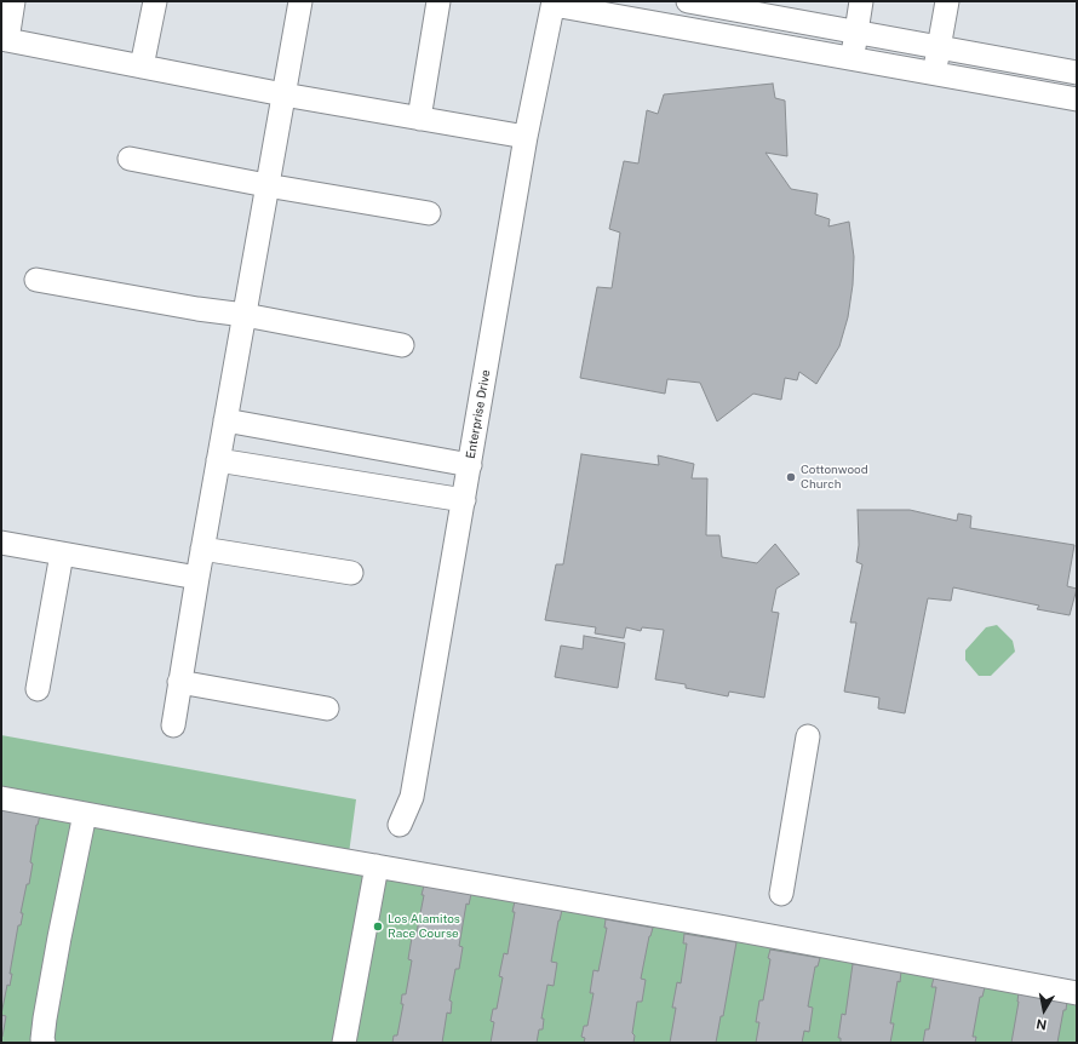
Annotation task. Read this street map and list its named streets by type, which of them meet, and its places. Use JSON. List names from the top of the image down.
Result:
{
  "streets": {
    "street": ["Enterprise Drive"]
  },
  "places": ["Cottonwood Church", "Los Alamitos Race Course"],
  "north": "bottom"
}
